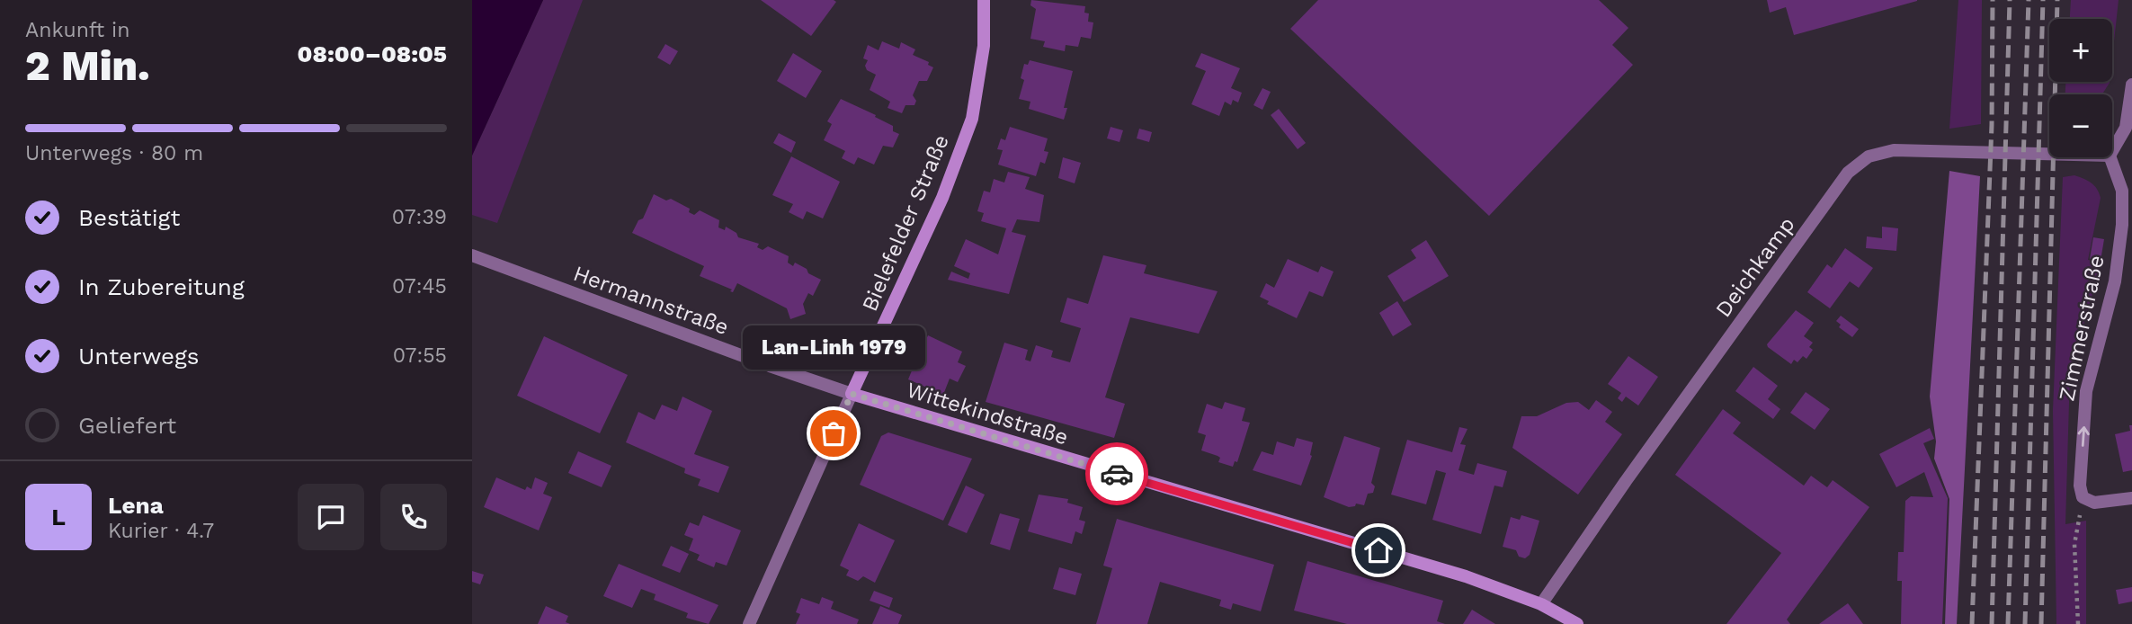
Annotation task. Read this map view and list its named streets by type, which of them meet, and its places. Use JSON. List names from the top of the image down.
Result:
{
  "streets": {
    "street": [
      "Bielefelder Straße",
      "Deichkamp",
      "Hermannstraße",
      "Zimmerstraße",
      "Wittekindstraße"
    ]
  },
  "crossings": [
    ["Bielefelder Straße", "Hermannstraße"],
    ["Bielefelder Straße", "Wittekindstraße"],
    ["Deichkamp", "Wittekindstraße"],
    ["Hermannstraße", "Wittekindstraße"]
  ],
  "one_way": ["Zimmerstraße"],
  "places": ["Lan-Linh 1979"],
  "page": {
    "heading": ["2 Min.", "Ankunft in", "08:00–08:05"],
    "panel": ["Lena", "Kurier · 4.7"],
    "map_buttons": ["+", "−"],
    "bar": "Unterwegs · 80 m",
    "list": [
      ["Bestätigt", "07:39"],
      ["In Zubereitung", "07:45"],
      ["Unterwegs", "07:55"],
      "Geliefert"
    ],
    "bubble": "Lan-Linh 1979",
    "round": "L"
  }
}
